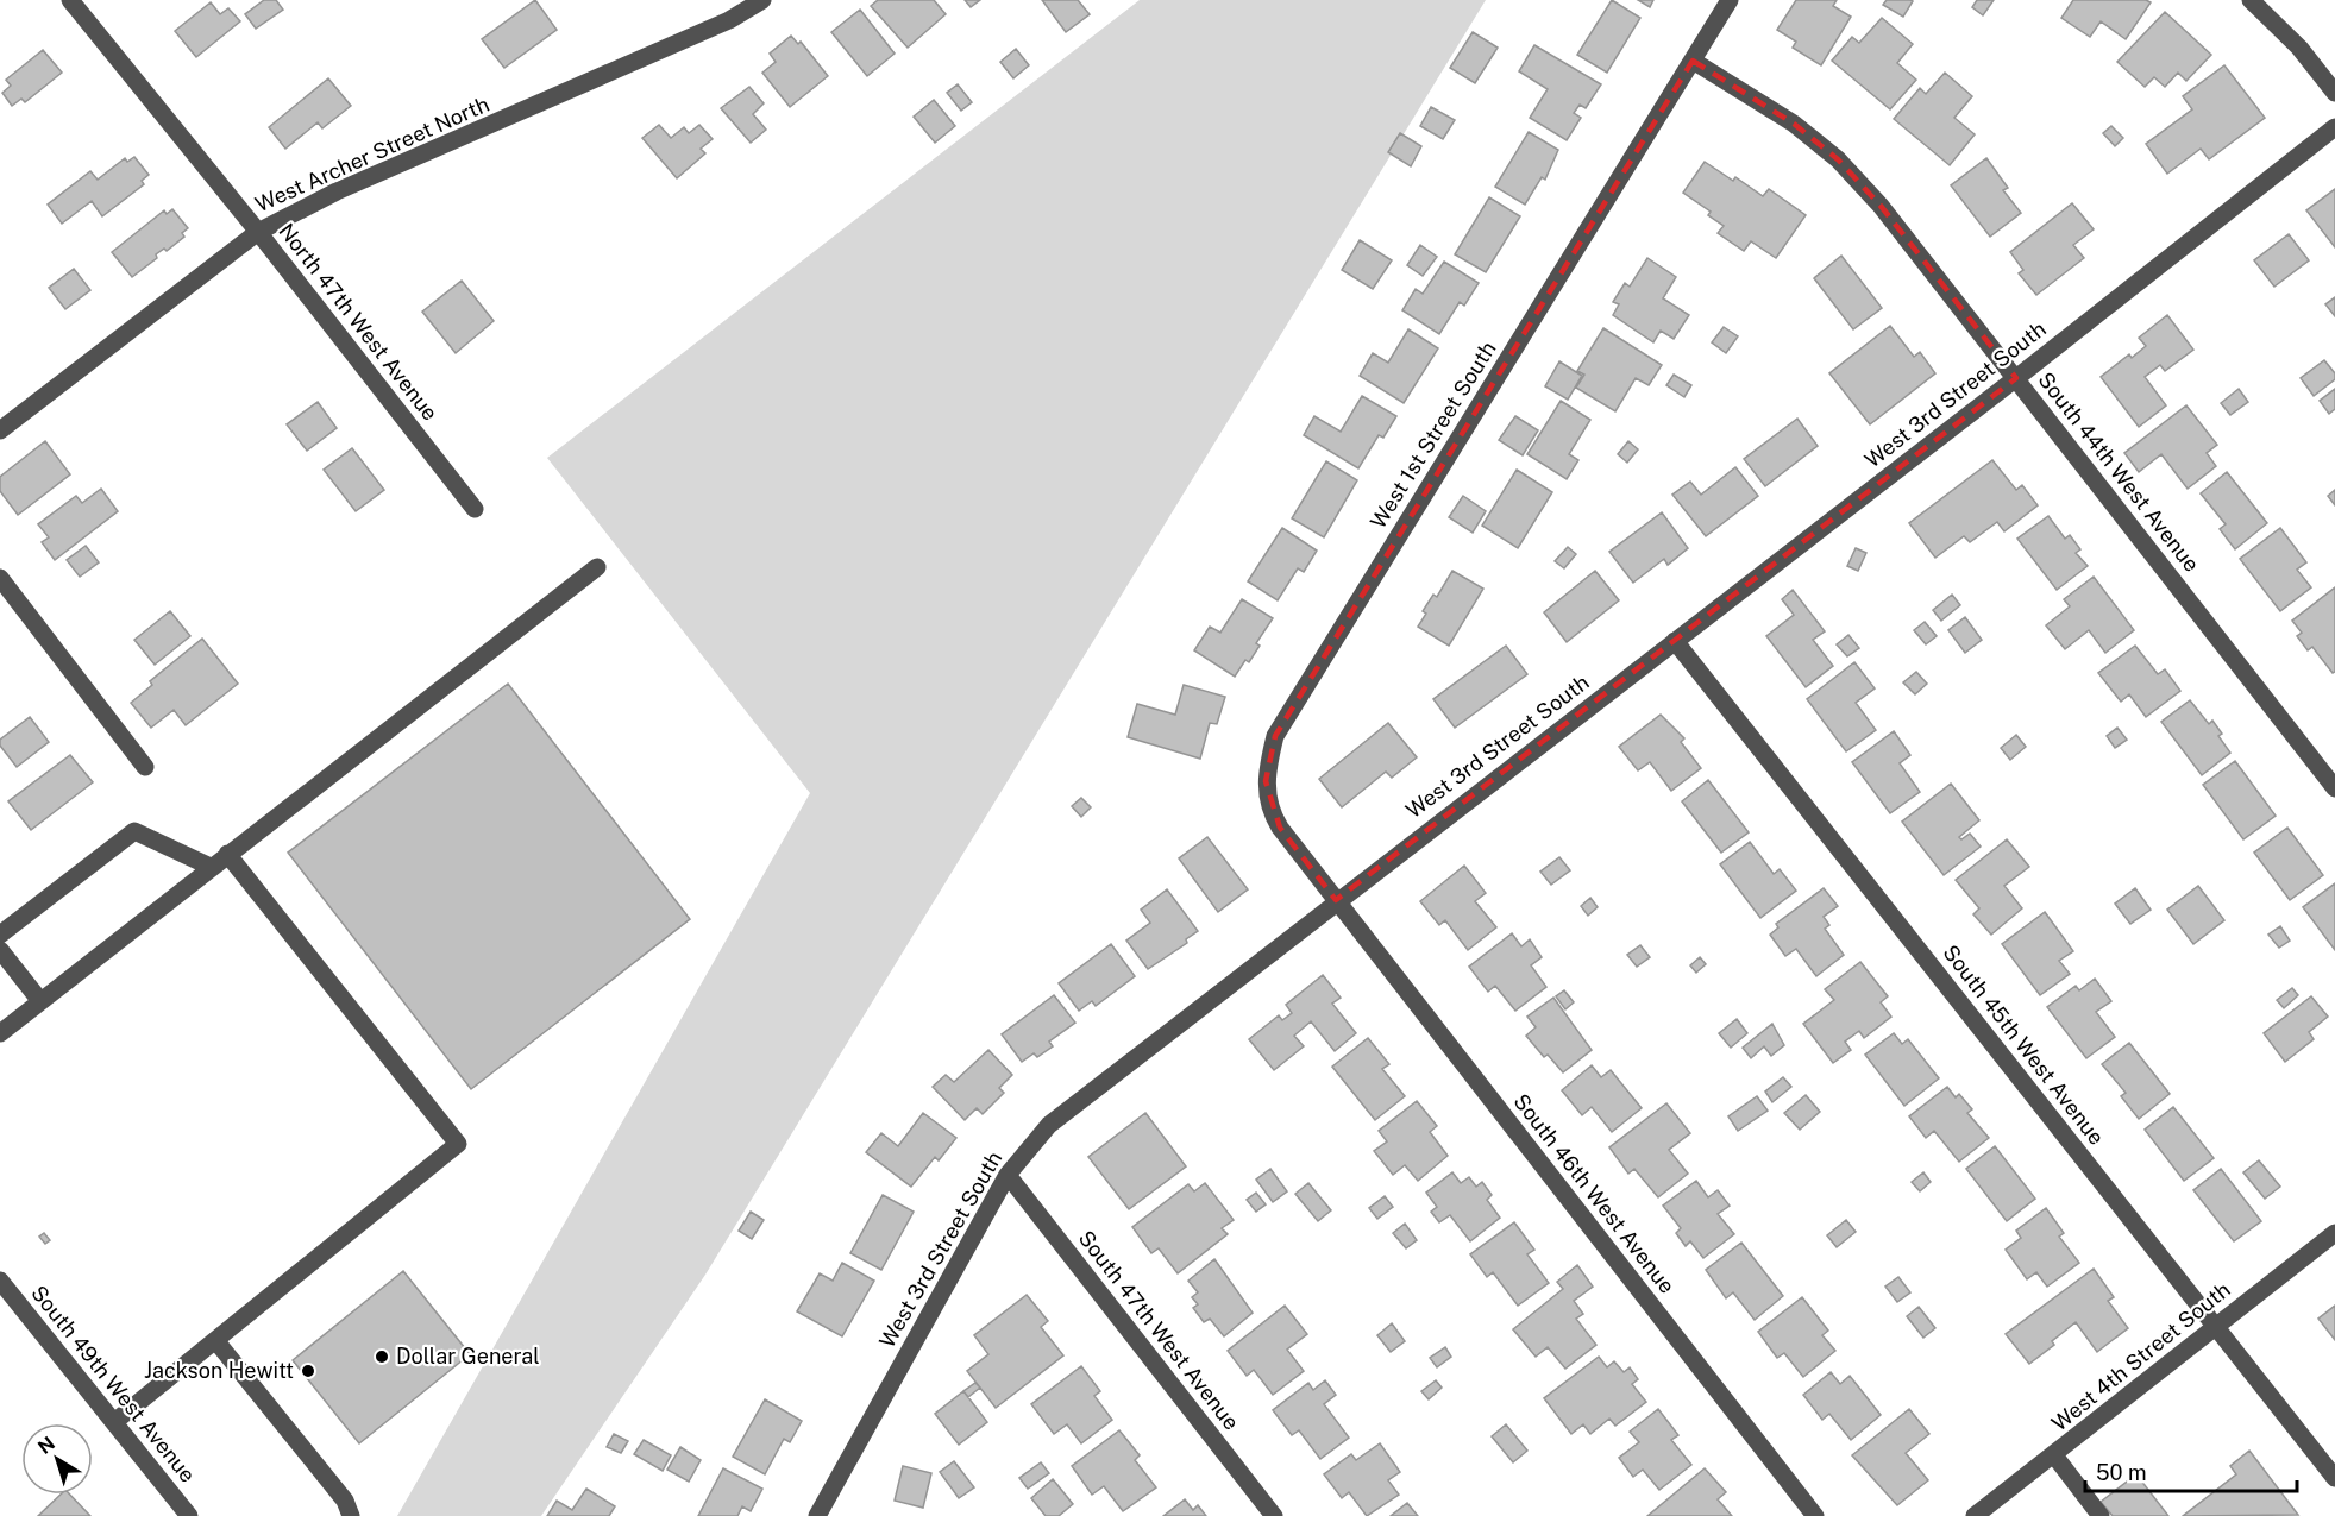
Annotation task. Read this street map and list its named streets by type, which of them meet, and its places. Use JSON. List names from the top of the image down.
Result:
{
  "streets": {
    "street": [
      "West Archer Street North",
      "North 47th West Avenue",
      "West 3rd Street South",
      "West 1st Street South",
      "South 44th West Avenue",
      "South 45th West Avenue",
      "South 46th West Avenue",
      "South 47th West Avenue",
      "West 4th Street South",
      "South 49th West Avenue"
    ]
  },
  "crossings": [
    ["West Archer Street North", "North 47th West Avenue"],
    ["West 3rd Street South", "West 1st Street South"],
    ["West 3rd Street South", "South 44th West Avenue"],
    ["West 3rd Street South", "South 45th West Avenue"],
    ["West 3rd Street South", "South 46th West Avenue"],
    ["West 3rd Street South", "South 47th West Avenue"],
    ["West 1st Street South", "South 44th West Avenue"],
    ["West 1st Street South", "South 46th West Avenue"],
    ["South 45th West Avenue", "West 4th Street South"]
  ],
  "places": ["Dollar General", "Jackson Hewitt"],
  "scale_bar": "50 m",
  "north": "top left"
}
